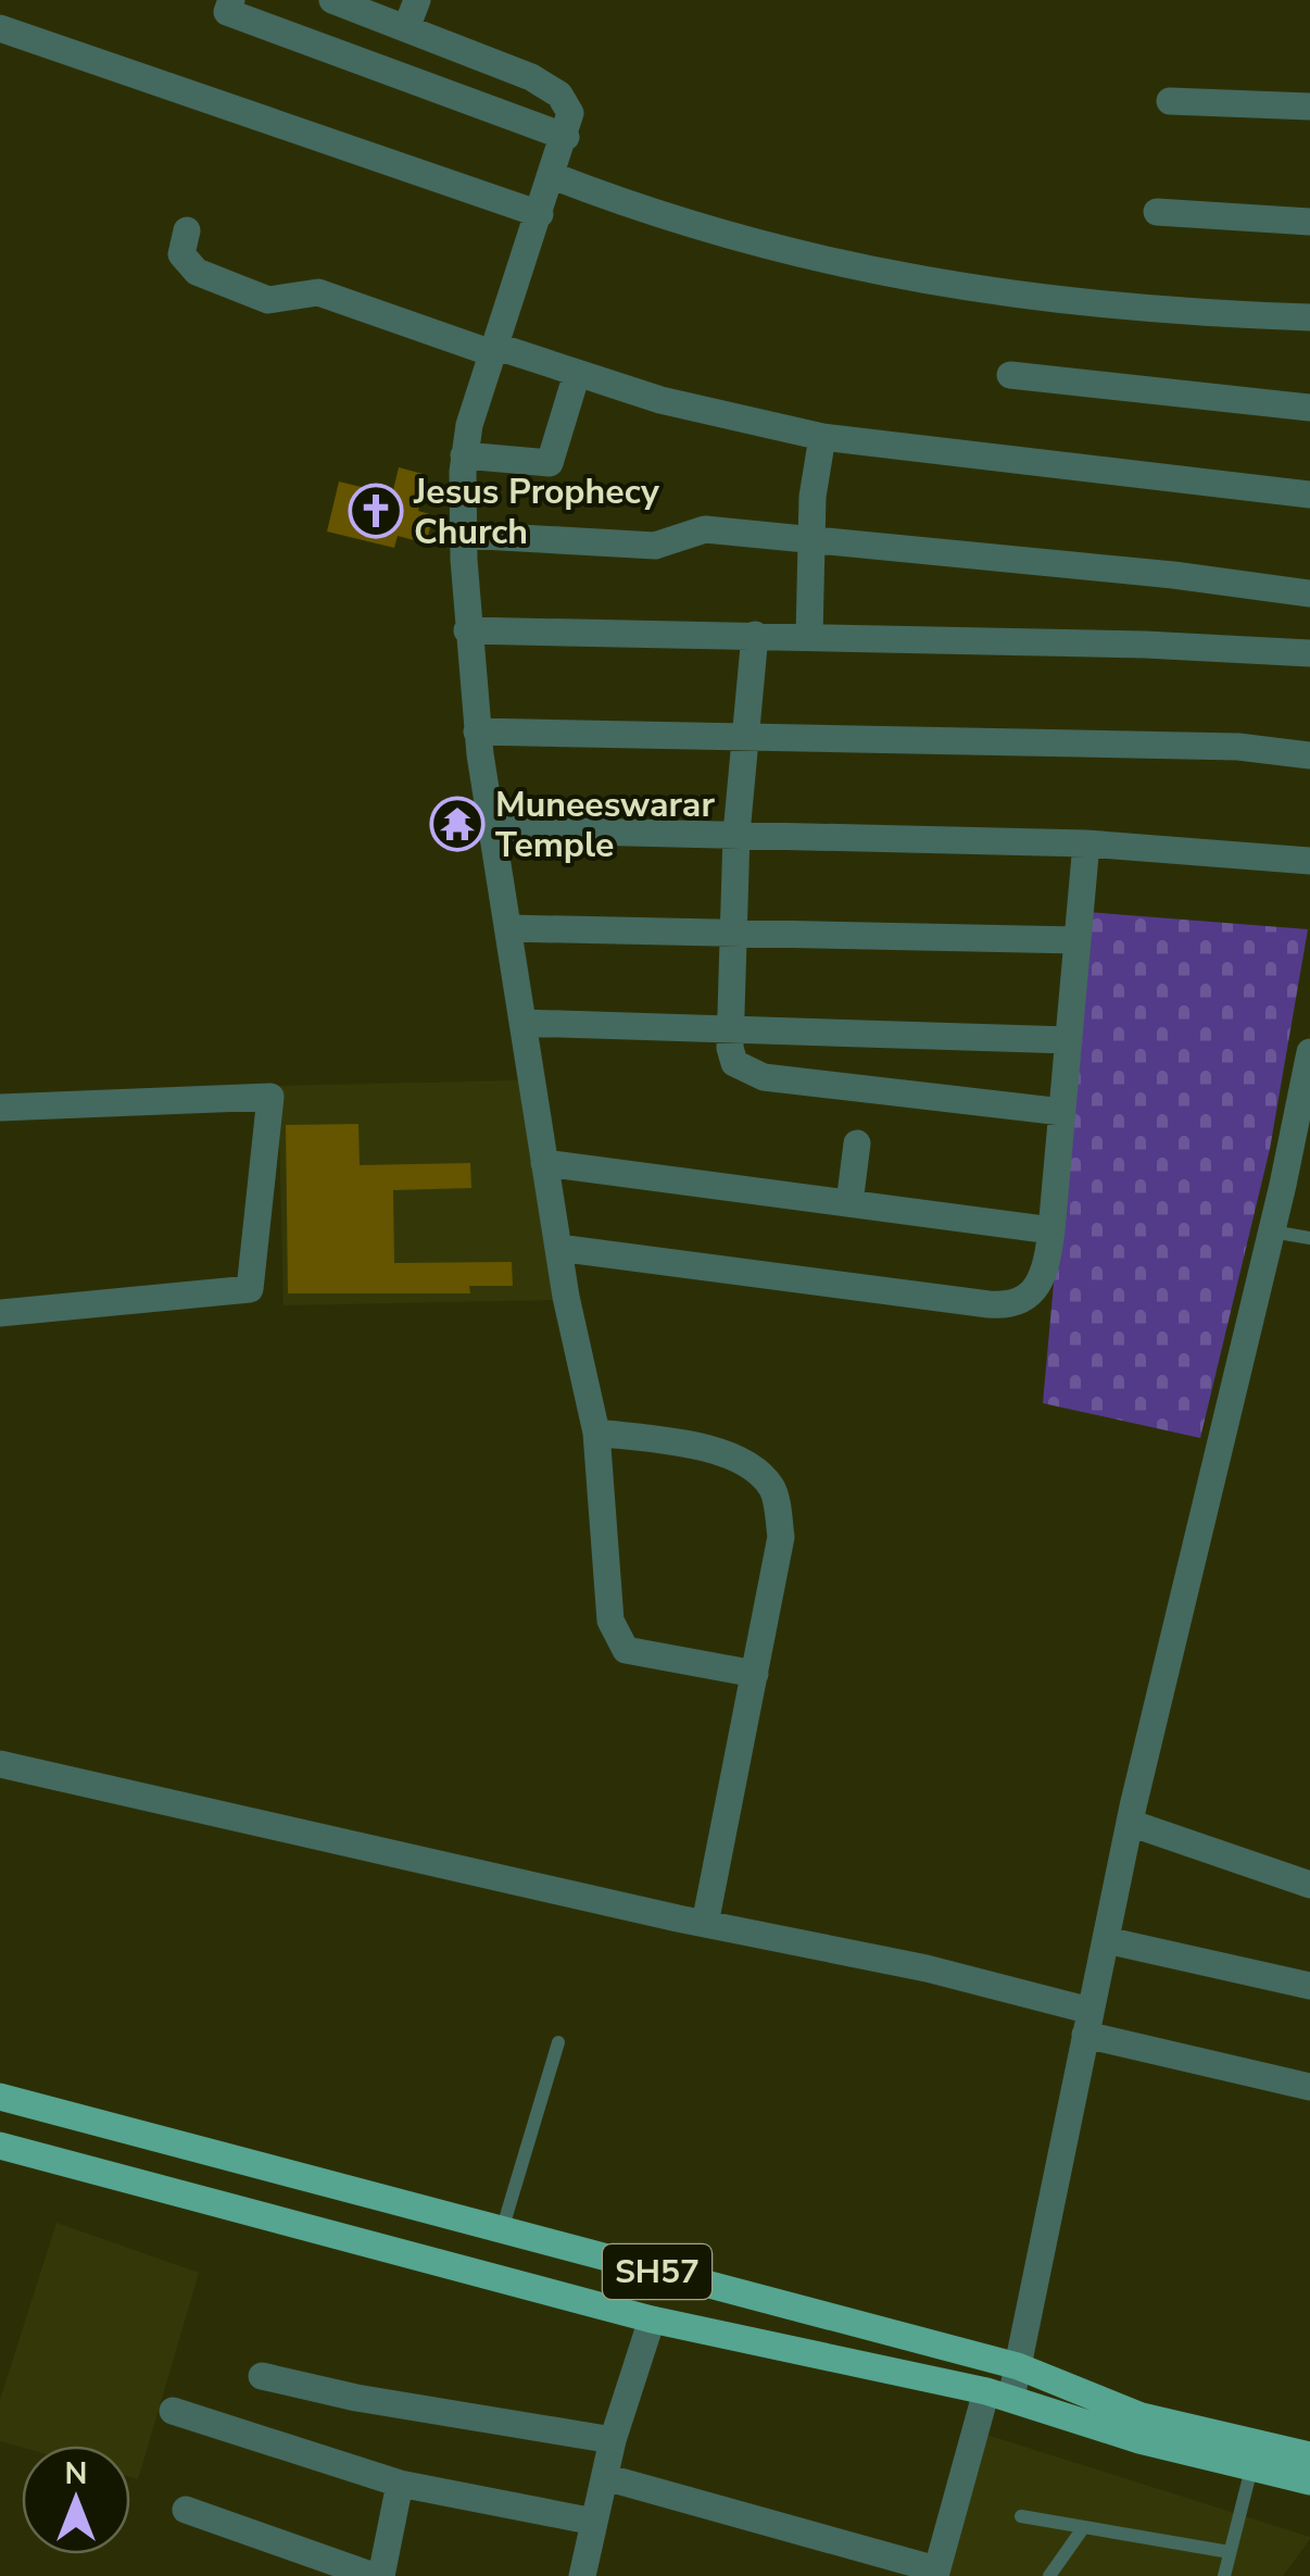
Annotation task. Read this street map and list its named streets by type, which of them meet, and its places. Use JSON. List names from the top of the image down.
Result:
{
  "streets": {
    "main road": ["SH57"]
  },
  "places": {
    "church": ["Jesus Prophecy Church"],
    "temple": ["Muneeswarar Temple"]
  },
  "north": "top"
}
